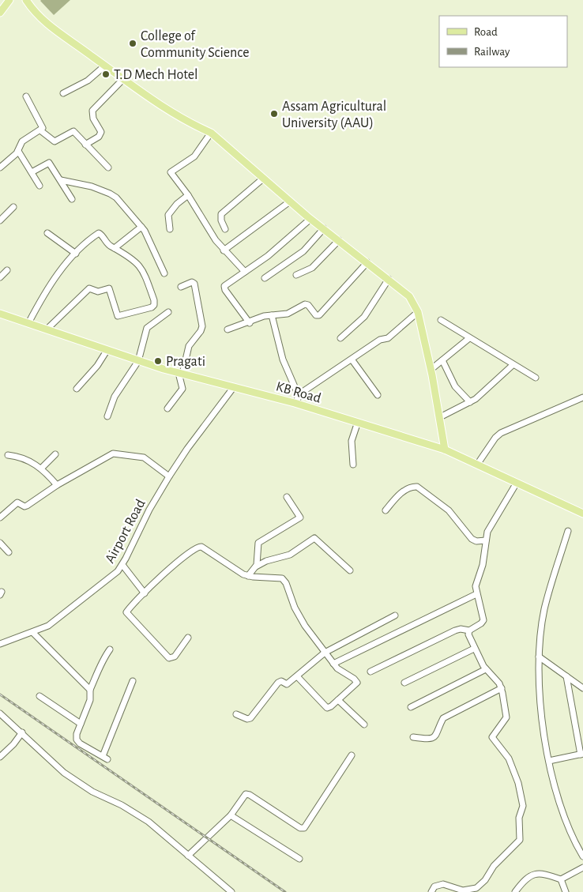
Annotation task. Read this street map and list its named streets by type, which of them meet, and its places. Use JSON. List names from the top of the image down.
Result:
{
  "streets": {
    "main road": ["KB Road"],
    "street": ["Airport Road"]
  },
  "crossings": [
    ["KB Road", "Airport Road"]
  ],
  "places": [
    "College of Community Science",
    "T.D Mech Hotel",
    "Assam Agricultural University (AAU)",
    "Pragati"
  ],
  "legend": ["Road", "Railway"]
}
